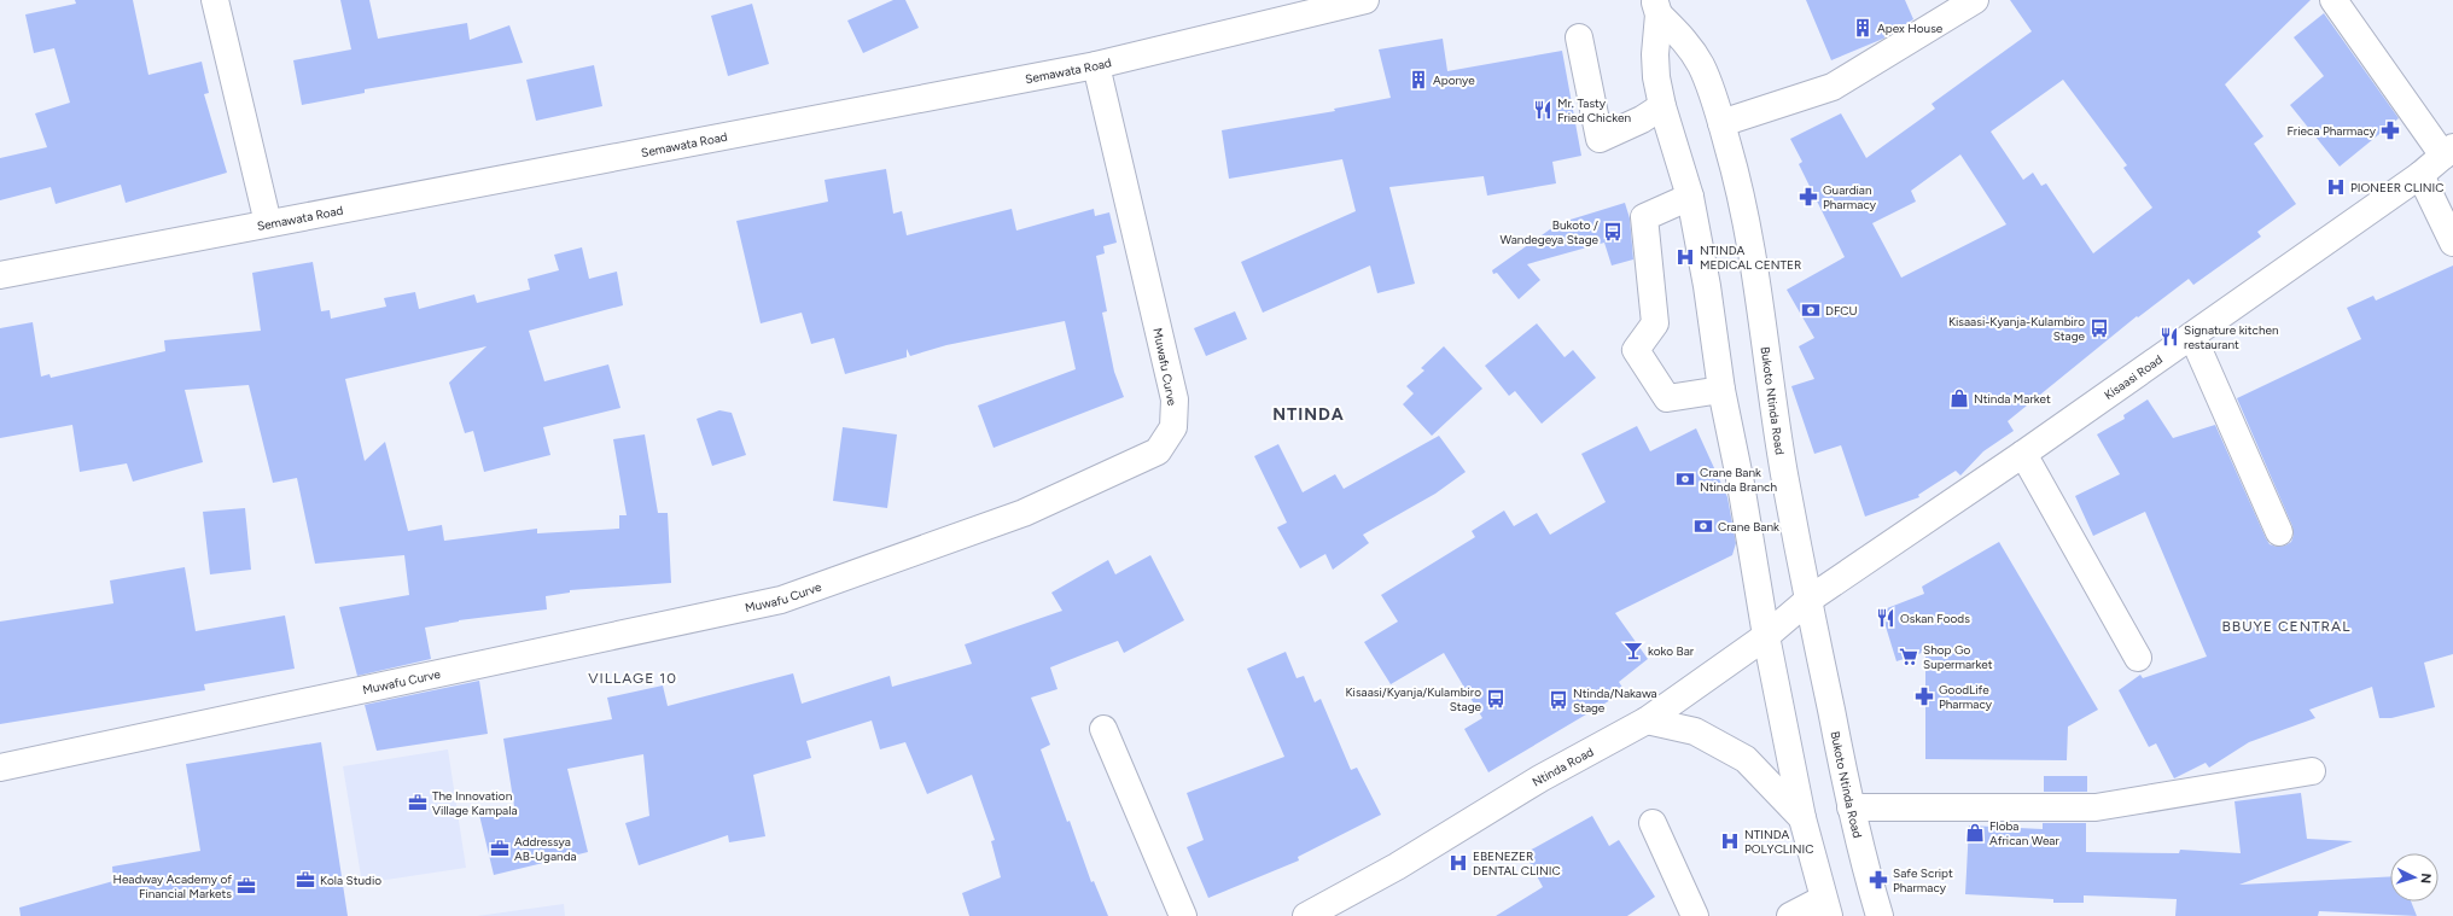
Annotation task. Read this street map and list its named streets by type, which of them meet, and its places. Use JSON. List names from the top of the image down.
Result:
{
  "streets": {
    "street": [
      "Semawata Road",
      "Muwafu Curve",
      "Kisaasi Road",
      "Bukoto Ntinda Road",
      "Ntinda Road"
    ]
  },
  "crossings": [
    ["Semawata Road", "Muwafu Curve"],
    ["Kisaasi Road", "Bukoto Ntinda Road"],
    ["Kisaasi Road", "Ntinda Road"],
    ["Bukoto Ntinda Road", "Ntinda Road"]
  ],
  "districts": ["NTINDA", "BBUYE CENTRAL", "VILLAGE 10"],
  "places": {
    "building": ["Apex House", "Aponye"],
    "restaurant": ["Mr. Tasty Fried Chicken", "Signature kitchen restaurant", "Oskan Foods"],
    "pharmacy": [
      "Frieca Pharmacy",
      "Guardian Pharmacy",
      "GoodLife Pharmacy",
      "Safe Script Pharmacy"
    ],
    "hospital": [
      "PIONEER CLINIC",
      "NTINDA MEDICAL CENTER",
      "NTINDA POLYCLINIC",
      "EBENEZER DENTAL CLINIC"
    ],
    "bus stop": [
      "Bukoto / Wandegeya Stage",
      "Kisaasi-Kyanja-Kulambiro Stage",
      "Kisaasi/Kyanja/Kulambiro Stage",
      "Ntinda/Nakawa Stage"
    ],
    "bank": ["DFCU", "Crane Bank Ntinda Branch", "Crane Bank"],
    "shop": ["Ntinda Market", "Floba African Wear"],
    "bar": ["koko Bar"],
    "supermarket": ["Shop Go Supermarket"],
    "office": [
      "The Innovation Village Kampala",
      "Addressya AB-Uganda",
      "Kola Studio",
      "Headway Academy of Financial Markets"
    ]
  },
  "north": "right"
}
